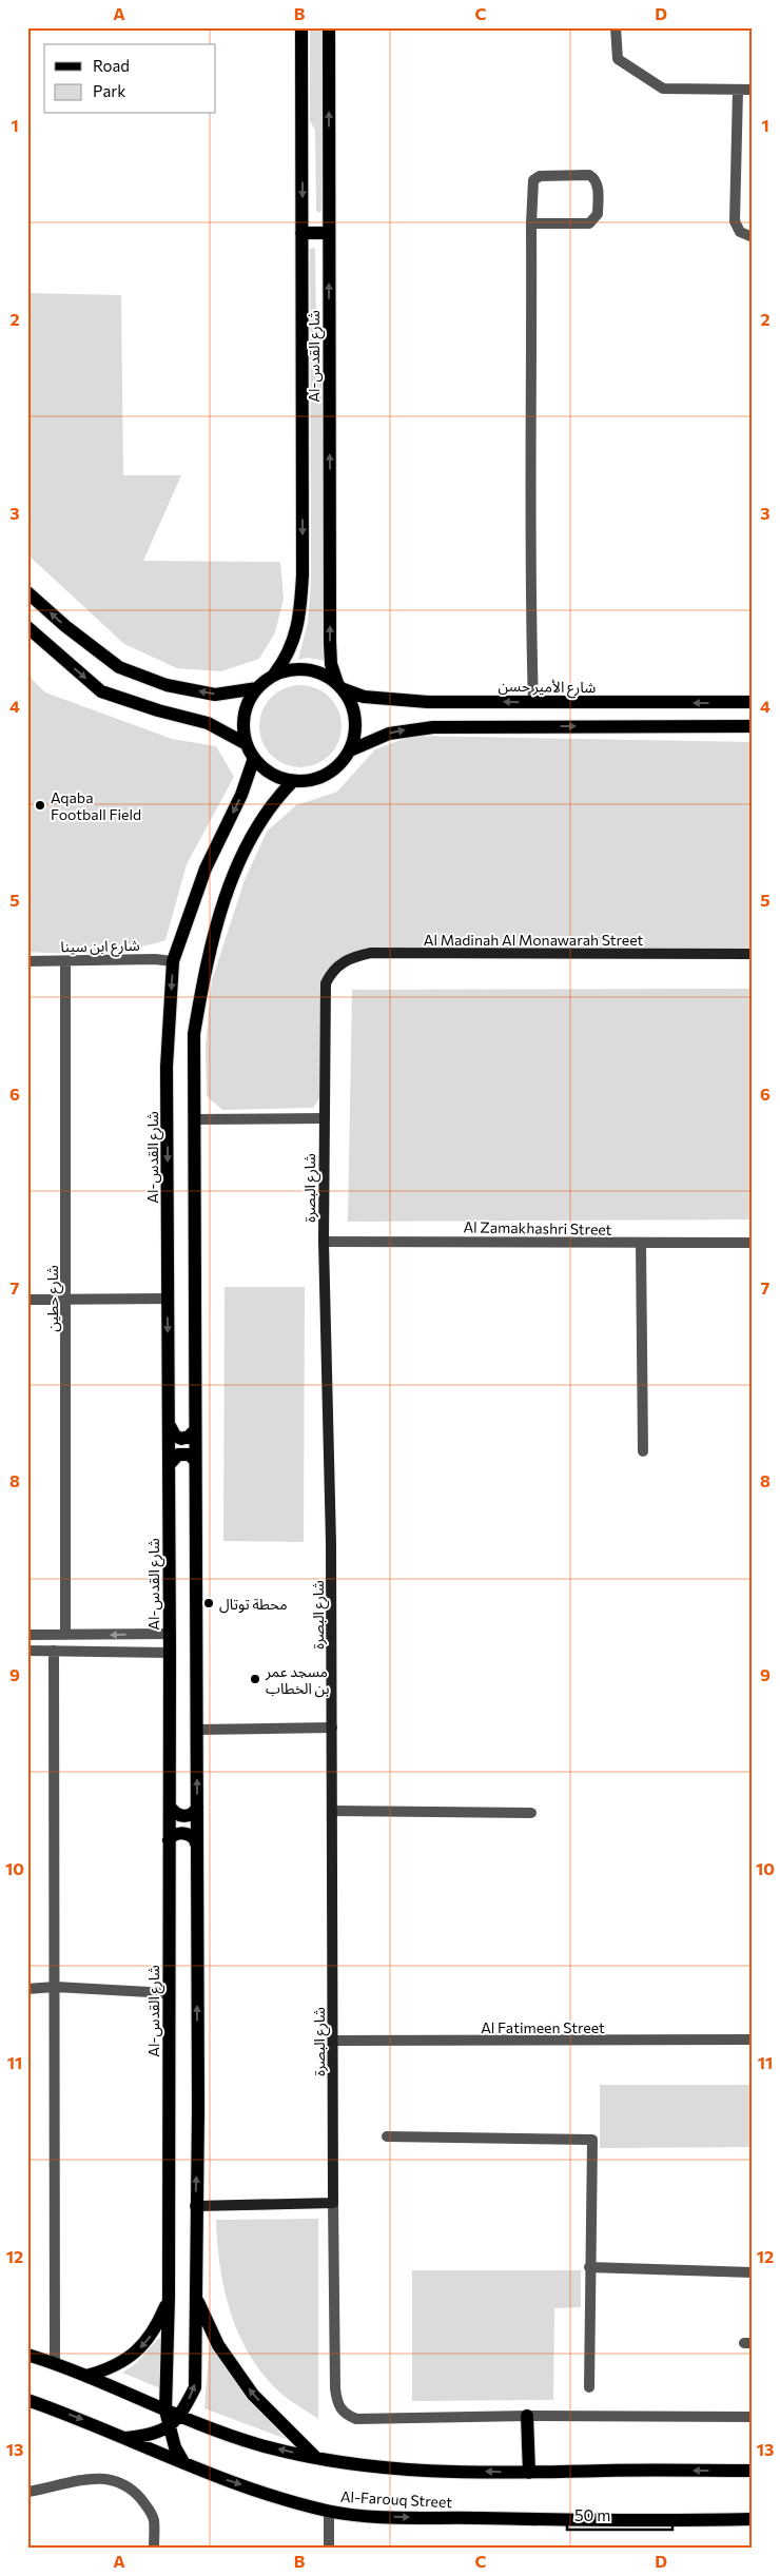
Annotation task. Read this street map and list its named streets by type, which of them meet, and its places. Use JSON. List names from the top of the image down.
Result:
{
  "streets": {
    "main road": [
      "Al-شارع القدس",
      "شارع الأمير حسن",
      "Al Madinah Al Monawarah Street",
      "شارع البصرة",
      "Al-Farouq Street"
    ],
    "street": [
      "شارع ابن سينا",
      "Al Zamakhashri Street",
      "شارع حطين",
      "Al Fatimeen Street"
    ]
  },
  "crossings": [
    ["Al-شارع القدس", "شارع الأمير حسن"],
    ["Al-شارع القدس", "شارع ابن سينا"],
    ["Al-شارع القدس", "Al-Farouq Street"],
    ["Al Madinah Al Monawarah Street", "شارع البصرة"],
    ["شارع ابن سينا", "شارع حطين"],
    ["شارع البصرة", "Al Zamakhashri Street"],
    ["شارع البصرة", "Al Fatimeen Street"]
  ],
  "places": ["Aqaba Football Field", "محطة توتال", "مسجد عمر بن الخطاب"],
  "legend": ["Road", "Park"],
  "scale_bar": "50 m",
  "grid": {
    "columns": [
      "A",
      "B",
      "C",
      "D"
    ],
    "rows": [
      "1",
      "2",
      "3",
      "4",
      "5",
      "6",
      "7",
      "8",
      "9",
      "10",
      "11",
      "12",
      "13"
    ]
  }
}
